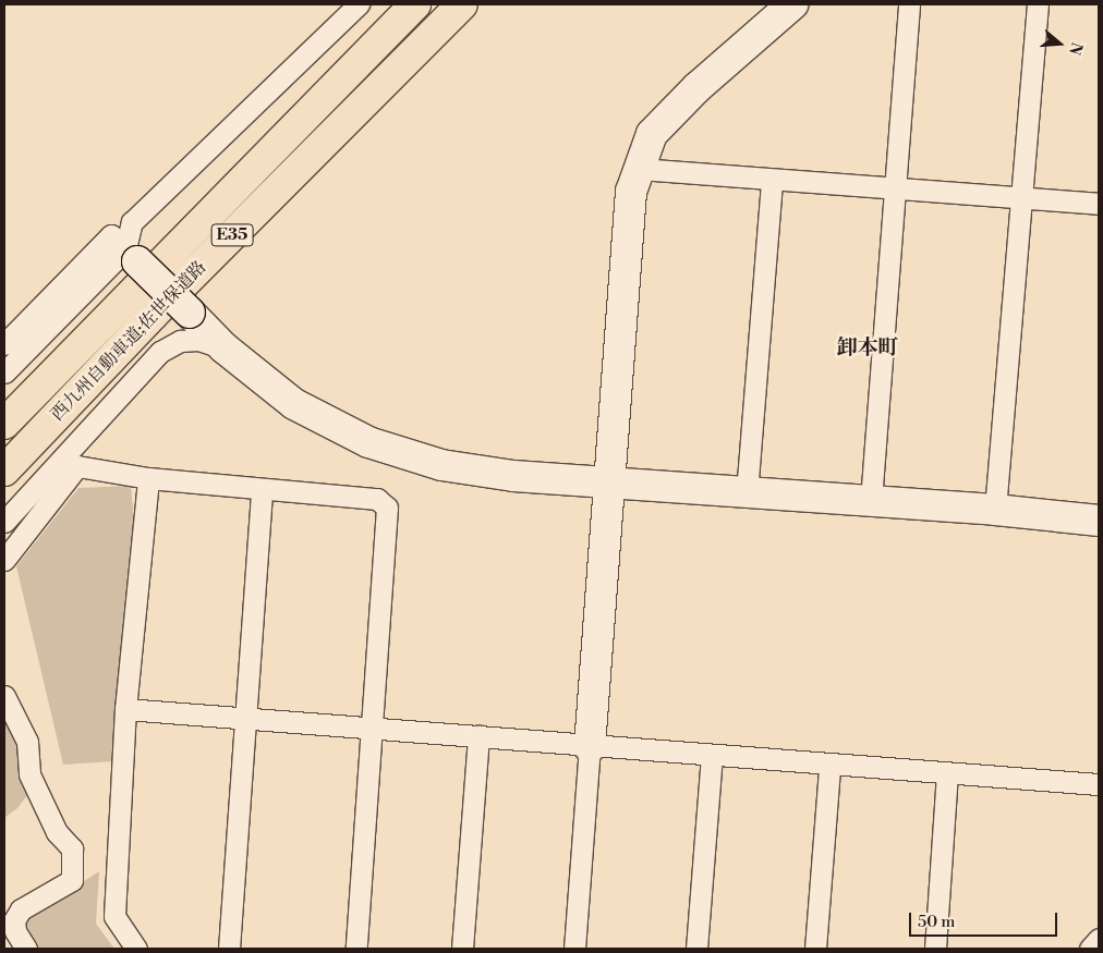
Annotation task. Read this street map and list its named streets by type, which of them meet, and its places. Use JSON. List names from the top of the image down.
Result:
{
  "streets": {
    "highway": ["E35", "西九州自動車道;佐世保道路"]
  },
  "districts": ["卸本町"],
  "scale_bar": "50 m",
  "north": "right"
}
